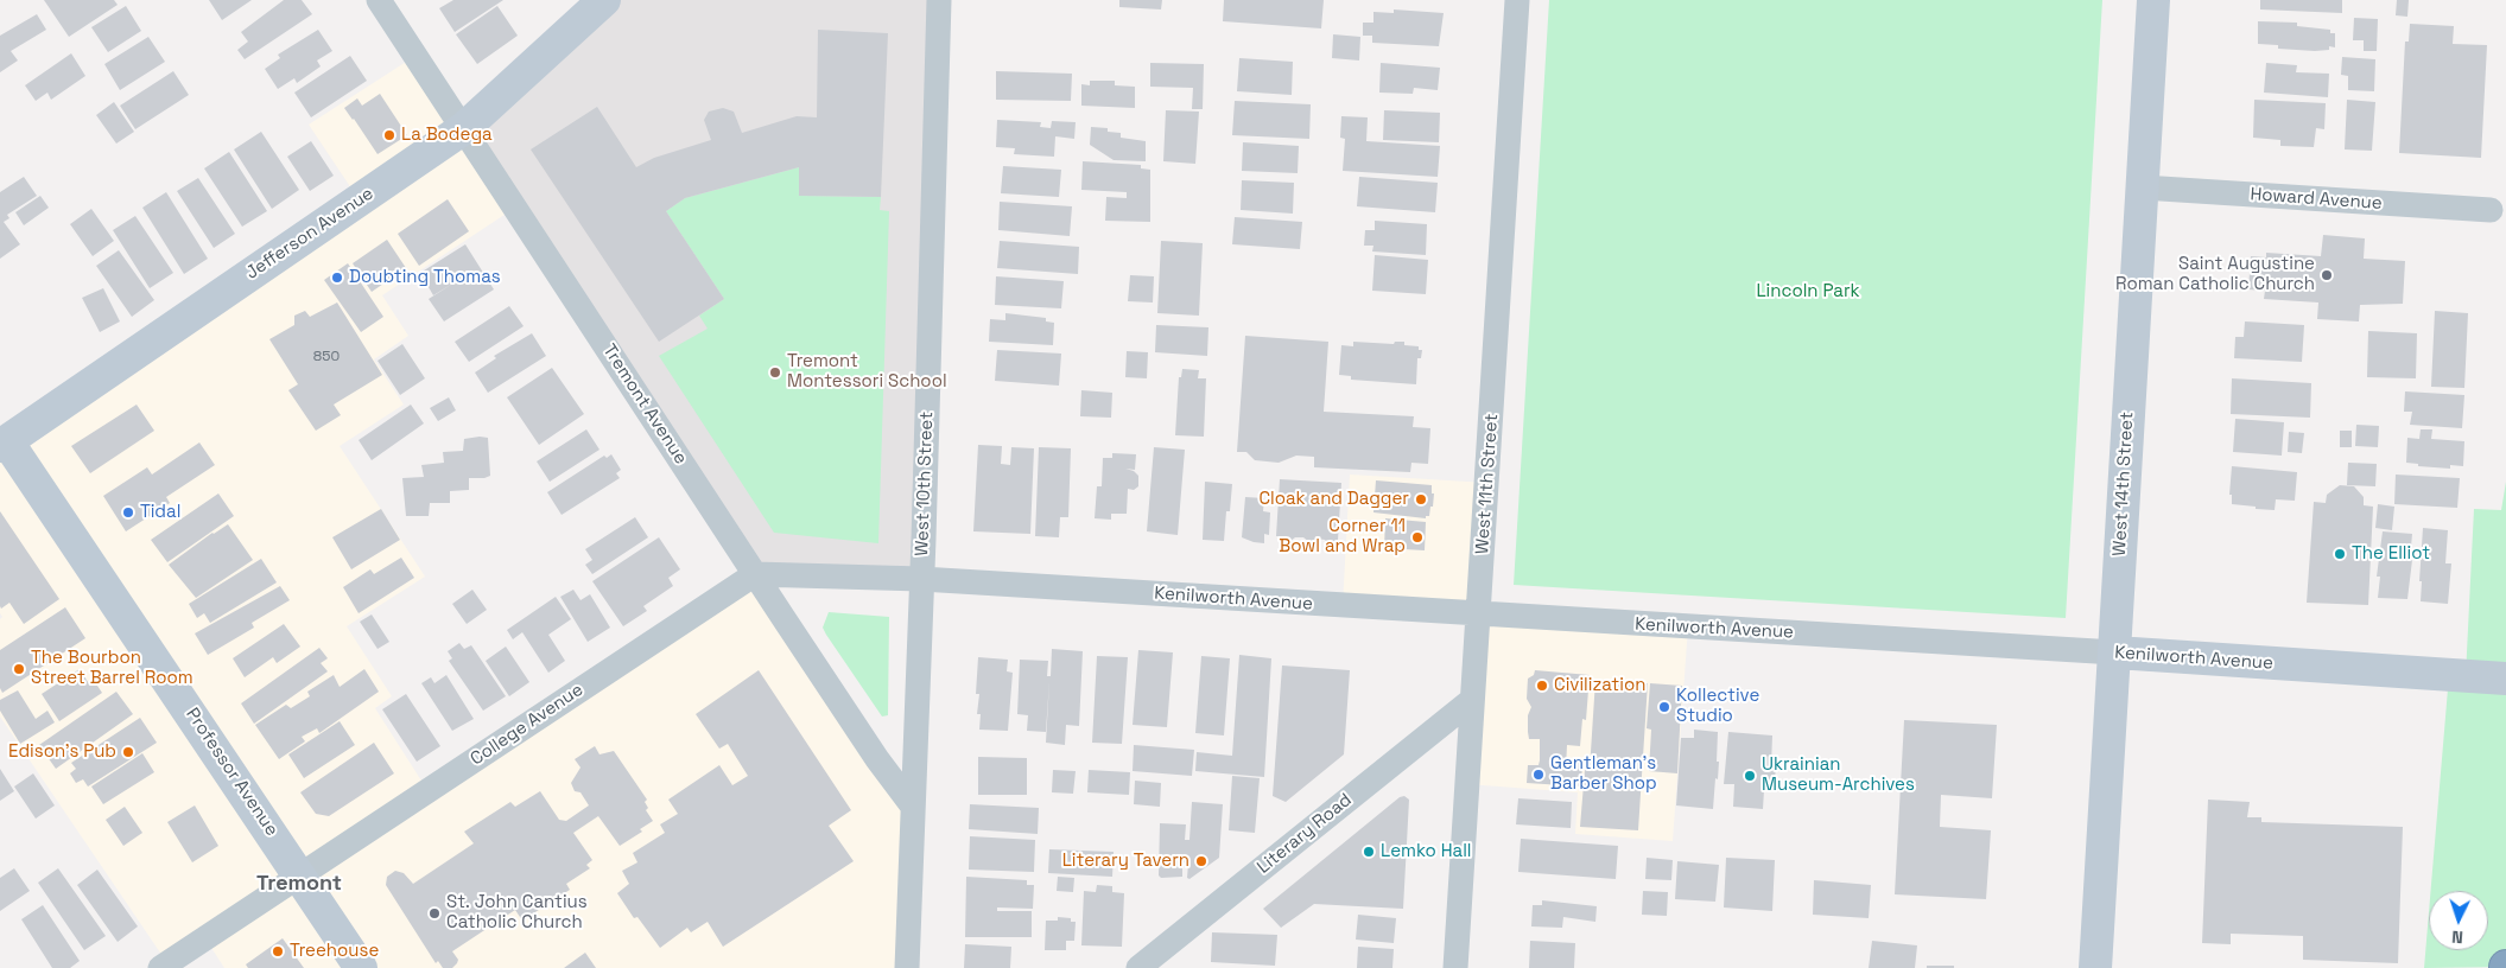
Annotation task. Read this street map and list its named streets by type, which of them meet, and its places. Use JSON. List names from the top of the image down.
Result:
{
  "streets": {
    "street": [
      "Howard Avenue",
      "Jefferson Avenue",
      "Tremont Avenue",
      "West 10th Street",
      "West 11th Street",
      "West 14th Street",
      "Kenilworth Avenue",
      "College Avenue",
      "Professor Avenue",
      "Literary Road"
    ]
  },
  "crossings": [
    ["Howard Avenue", "West 14th Street"],
    ["Jefferson Avenue", "Tremont Avenue"],
    ["Jefferson Avenue", "Professor Avenue"],
    ["Tremont Avenue", "West 10th Street"],
    ["Tremont Avenue", "College Avenue"],
    ["West 10th Street", "Kenilworth Avenue"],
    ["West 11th Street", "Kenilworth Avenue"],
    ["West 11th Street", "Literary Road"],
    ["West 14th Street", "Kenilworth Avenue"],
    ["College Avenue", "Professor Avenue"]
  ],
  "districts": ["Tremont"],
  "parks": ["Lincoln Park"],
  "places": [
    "La Bodega",
    "Saint Augustine Roman Catholic Church",
    "Doubting Thomas",
    "Tremont Montessori School",
    "Cloak and Dagger",
    "Tidal",
    "Corner 11 Bowl and Wrap",
    "The Elliot",
    "The Bourbon Street Barrel Room",
    "Civilization",
    "Kollective Studio",
    "Edison's Pub",
    "Gentleman's Barber Shop",
    "Ukrainian Museum-Archives",
    "Lemko Hall",
    "Literary Tavern",
    "St. John Cantius Catholic Church",
    "Treehouse"
  ],
  "house_numbers": ["850"],
  "north": "bottom"
}
